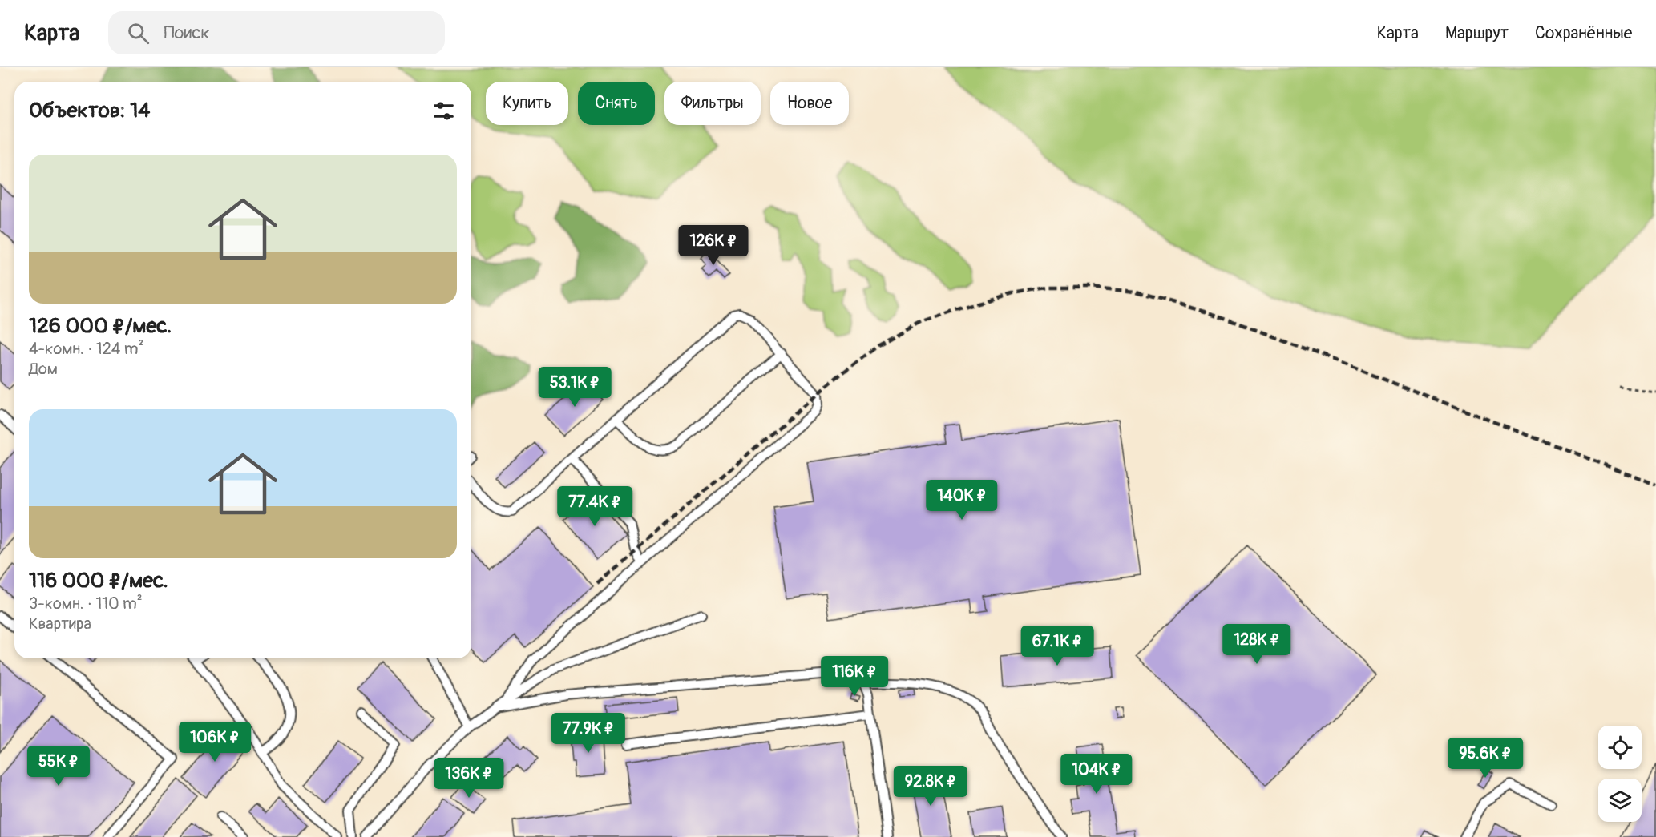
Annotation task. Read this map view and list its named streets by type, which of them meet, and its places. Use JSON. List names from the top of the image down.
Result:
{
  "page": {
    "header": "Карта",
    "search": "Поиск",
    "nav": ["Карта", "Маршрут", "Сохранённые"],
    "chip": [
      "Купить",
      "Снять",
      "Фильтры",
      "Новое"
    ],
    "heading": "Объектов: 14",
    "list": [
      {
        "name": "126 000 ₽/мес.",
        "note": "4-комн. · 124 m² · Дом"
      },
      {
        "name": "116 000 ₽/мес.",
        "note": "3-комн. · 110 m² · Квартира"
      }
    ],
    "price": [
      "126K ₽",
      "53.1K ₽",
      "140K ₽",
      "77.4K ₽",
      "128K ₽",
      "67.1K ₽",
      "116K ₽",
      "77.9K ₽",
      "106K ₽",
      "95.6K ₽",
      "55K ₽",
      "104K ₽",
      "136K ₽",
      "92.8K ₽"
    ]
  }
}
